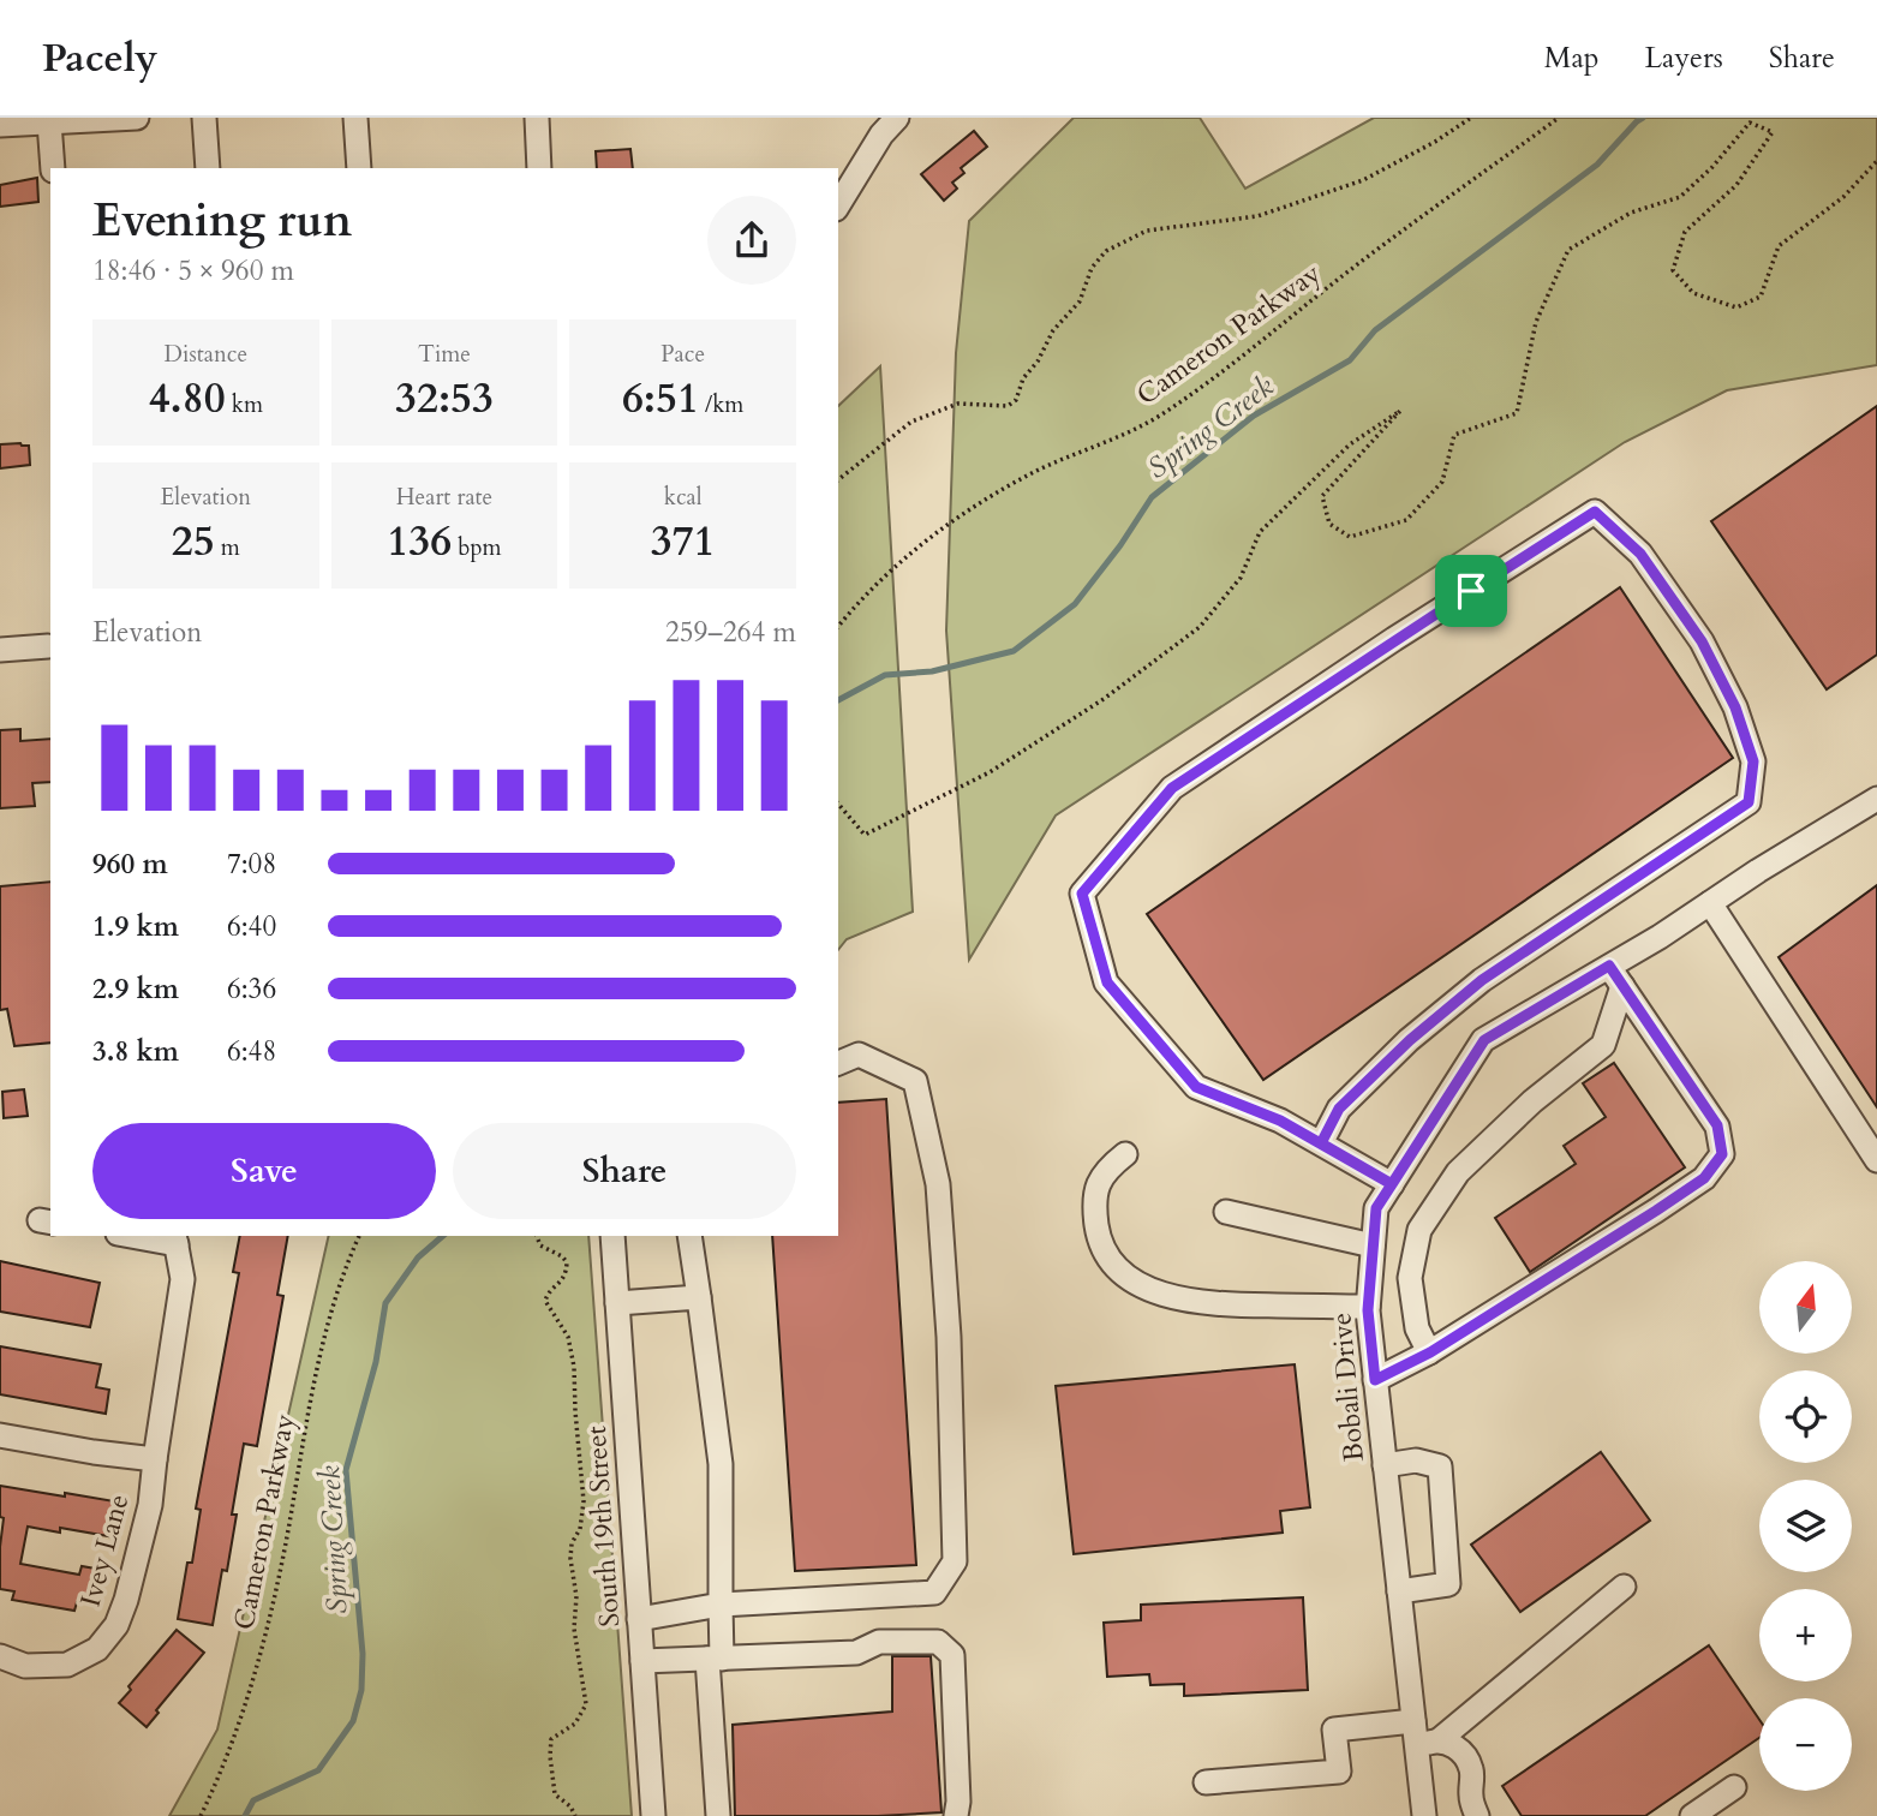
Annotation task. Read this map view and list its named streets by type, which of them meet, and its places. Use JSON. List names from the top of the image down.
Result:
{
  "streets": {
    "street": ["Bobali Drive", "South 19th Street", "Ivey Lane"],
    "path": ["Cameron Parkway"]
  },
  "water": ["Spring Creek"],
  "north": "top",
  "page": {
    "header": "Pacely",
    "nav": ["Map", "Layers", "Share"],
    "heading": ["Evening run", "18:46 · 5 × 960 m"],
    "stats": [
      ["Distance", "4.80 km"],
      ["Time", "32:53"],
      ["Pace", "6:51 /km"],
      ["Elevation", "25 m"],
      ["Heart rate", "136 bpm"],
      ["kcal", "371"]
    ],
    "chart": ["Elevation", "259–264 m"],
    "list": [
      {
        "name": "960 m",
        "note": "7:08"
      },
      {
        "name": "1.9 km",
        "note": "6:40"
      },
      {
        "name": "2.9 km",
        "note": "6:36"
      },
      {
        "name": "3.8 km",
        "note": "6:48"
      }
    ],
    "buttons": ["Save", "Share"],
    "map_buttons": ["+", "−"]
  }
}
